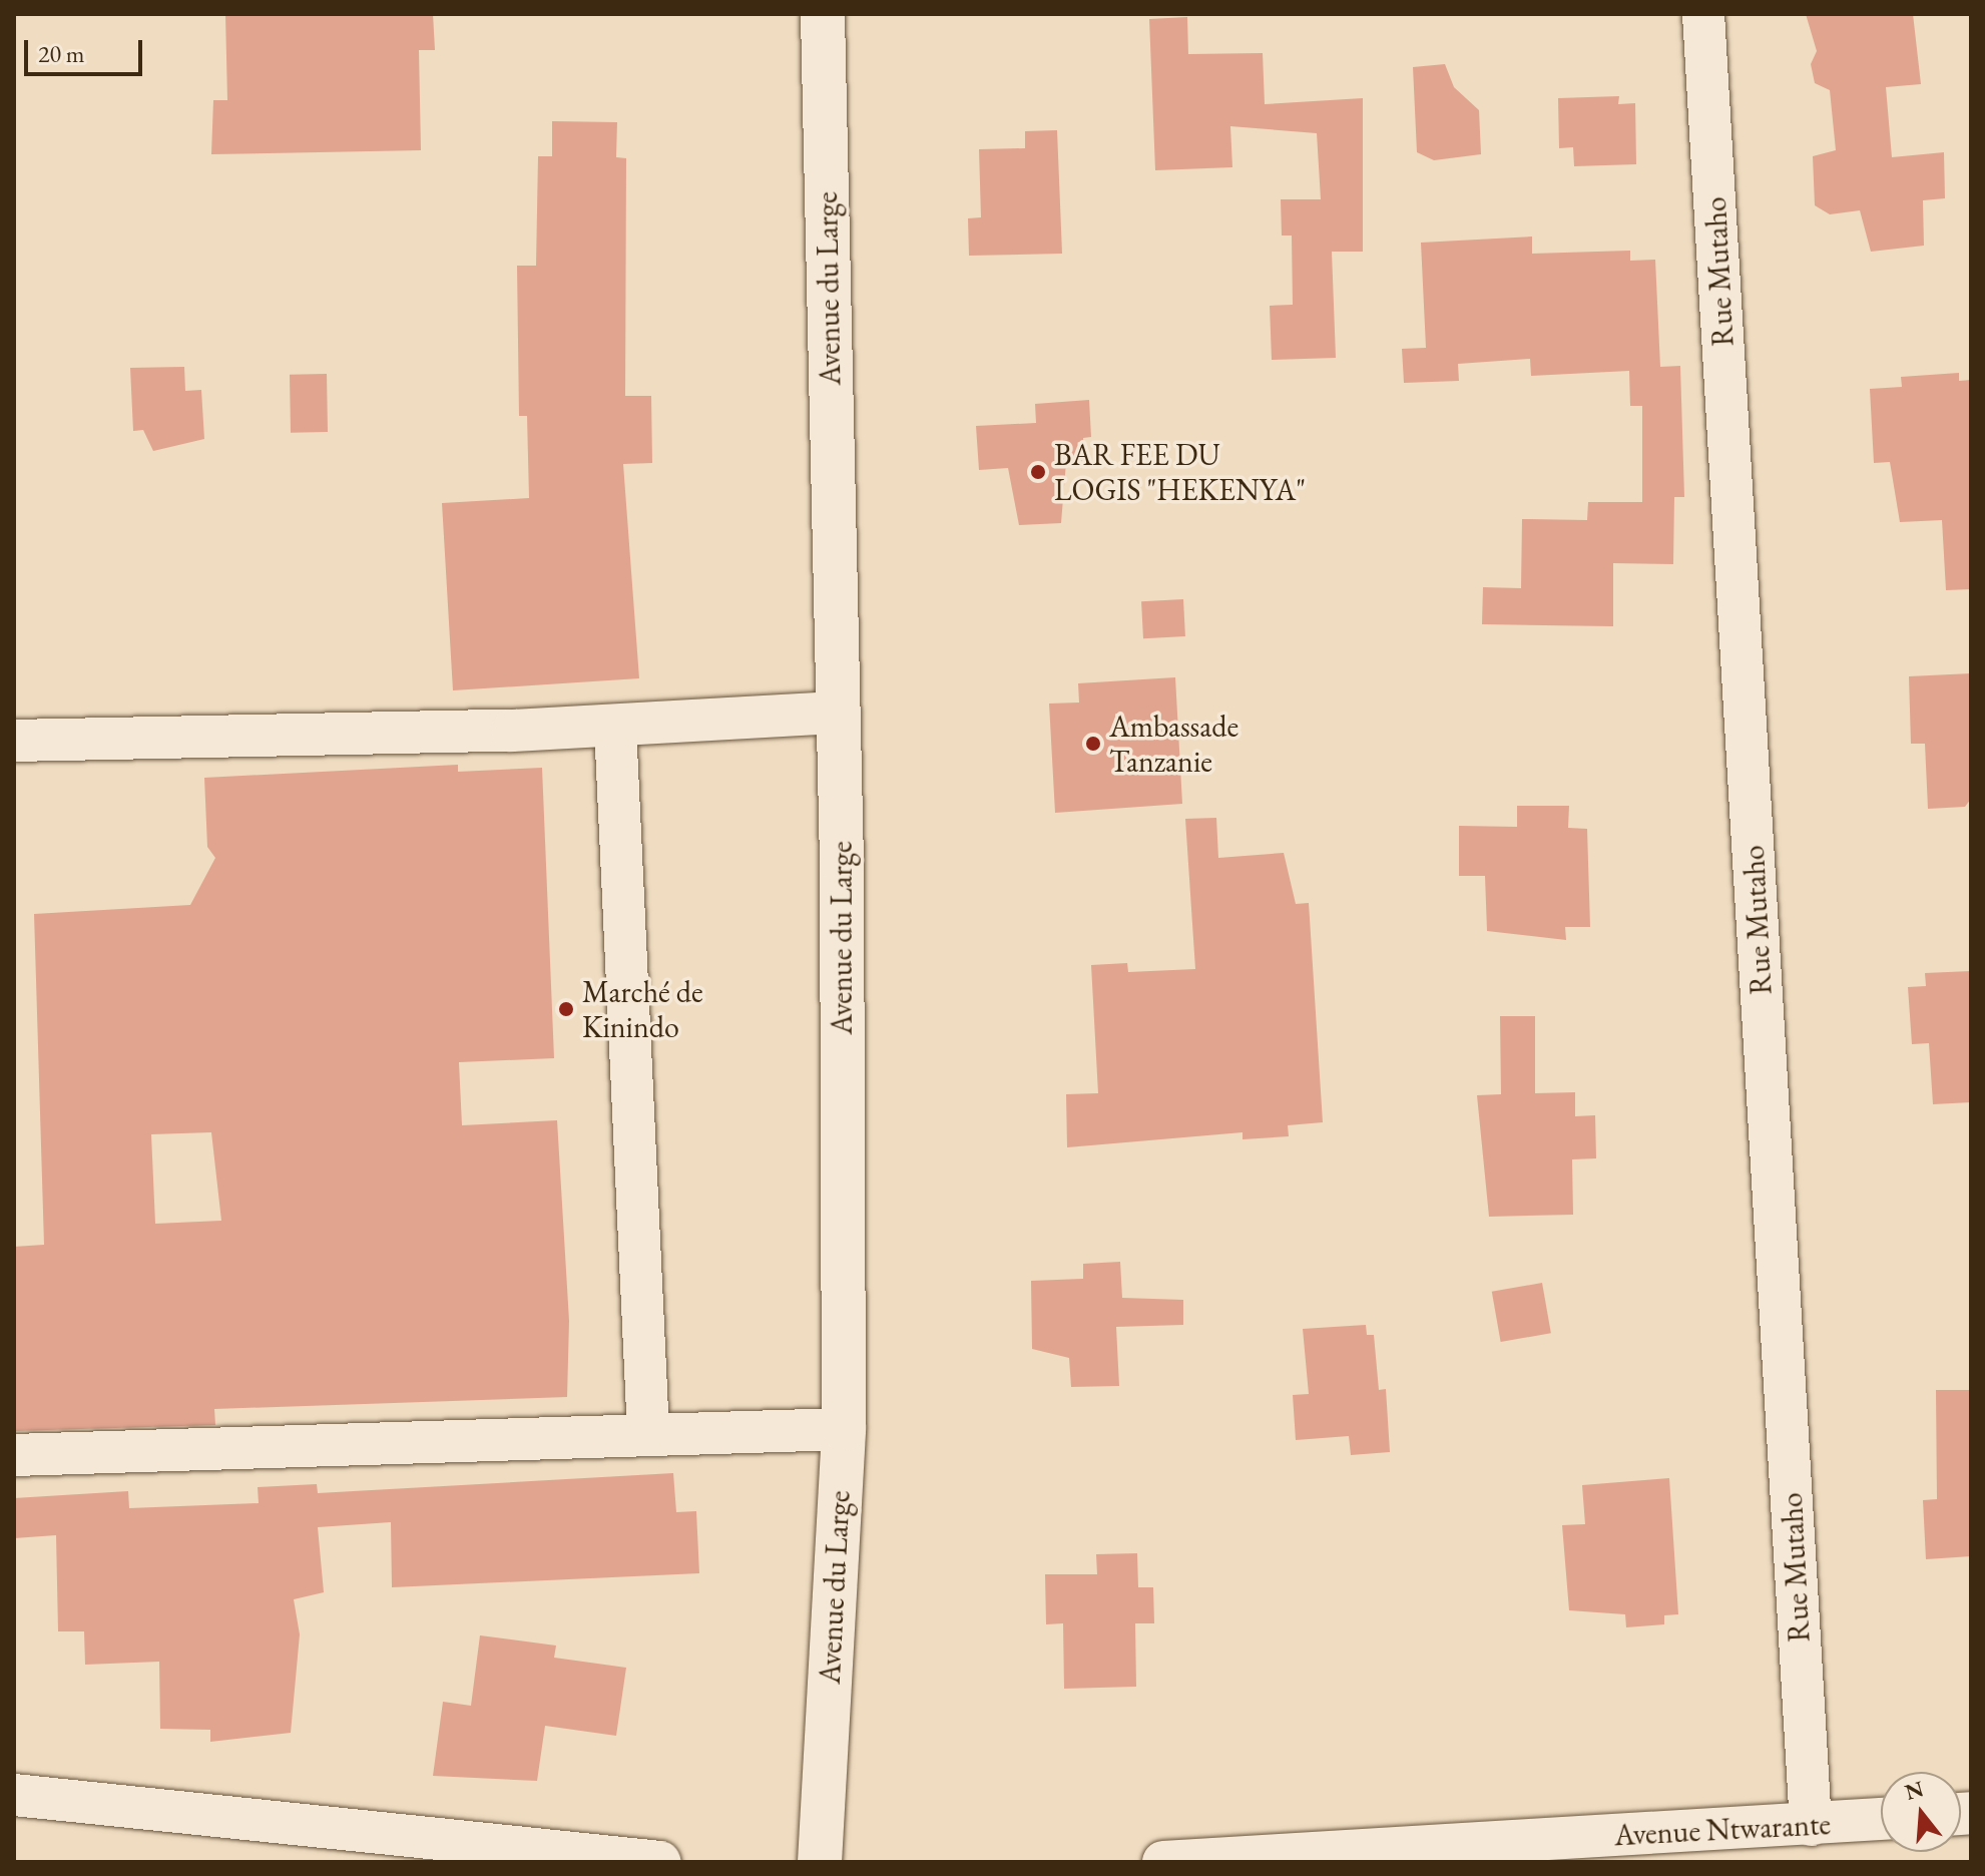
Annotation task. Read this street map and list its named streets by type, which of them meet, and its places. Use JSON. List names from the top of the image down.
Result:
{
  "streets": {
    "main road": ["Avenue du Large"],
    "street": ["Rue Mutaho", "Avenue Ntwarante"]
  },
  "crossings": [
    ["Rue Mutaho", "Avenue Ntwarante"]
  ],
  "places": ["BAR FEE DU LOGIS \"HEKENYA\"", "Ambassade Tanzanie", "Marché de Kinindo"],
  "scale_bar": "20 m",
  "north": "top"
}
